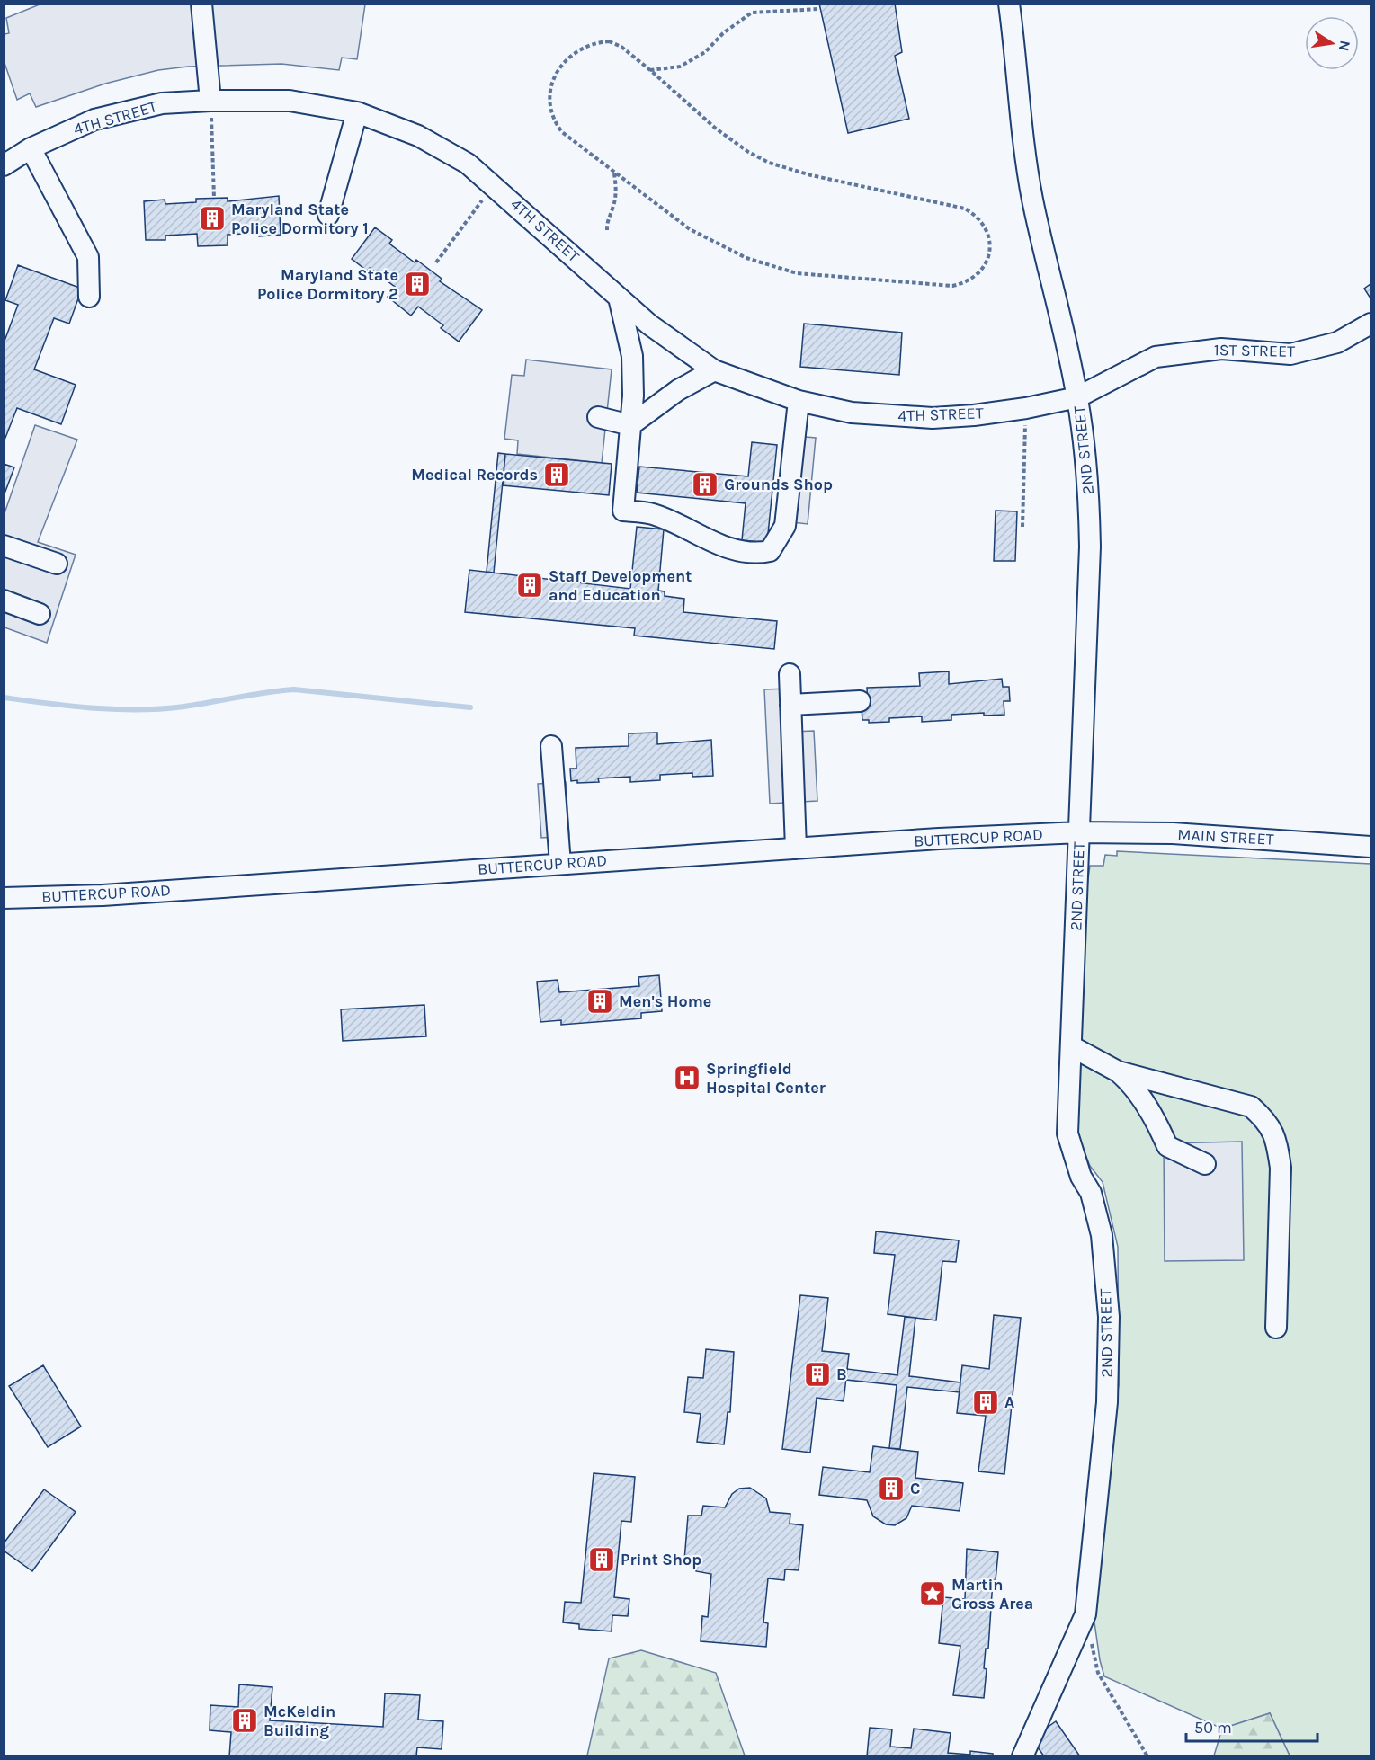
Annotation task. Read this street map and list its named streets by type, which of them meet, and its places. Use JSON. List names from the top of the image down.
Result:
{
  "streets": {
    "street": [
      "4TH STREET",
      "1ST STREET",
      "2ND STREET",
      "MAIN STREET",
      "BUTTERCUP ROAD"
    ]
  },
  "crossings": [
    ["4TH STREET", "1ST STREET"],
    ["4TH STREET", "2ND STREET"],
    ["1ST STREET", "2ND STREET"],
    ["2ND STREET", "MAIN STREET"],
    ["2ND STREET", "BUTTERCUP ROAD"],
    ["MAIN STREET", "BUTTERCUP ROAD"]
  ],
  "places": {
    "building": [
      "Maryland State Police Dormitory 1",
      "Maryland State Police Dormitory 2",
      "Medical Records",
      "Grounds Shop",
      "Staff Development and Education",
      "Men's Home",
      "B",
      "A",
      "C",
      "Print Shop",
      "McKeldin Building"
    ],
    "hospital": ["Springfield Hospital Center"],
    "place": ["Martin Gross Area"]
  },
  "scale_bar": "50 m",
  "north": "right"
}
